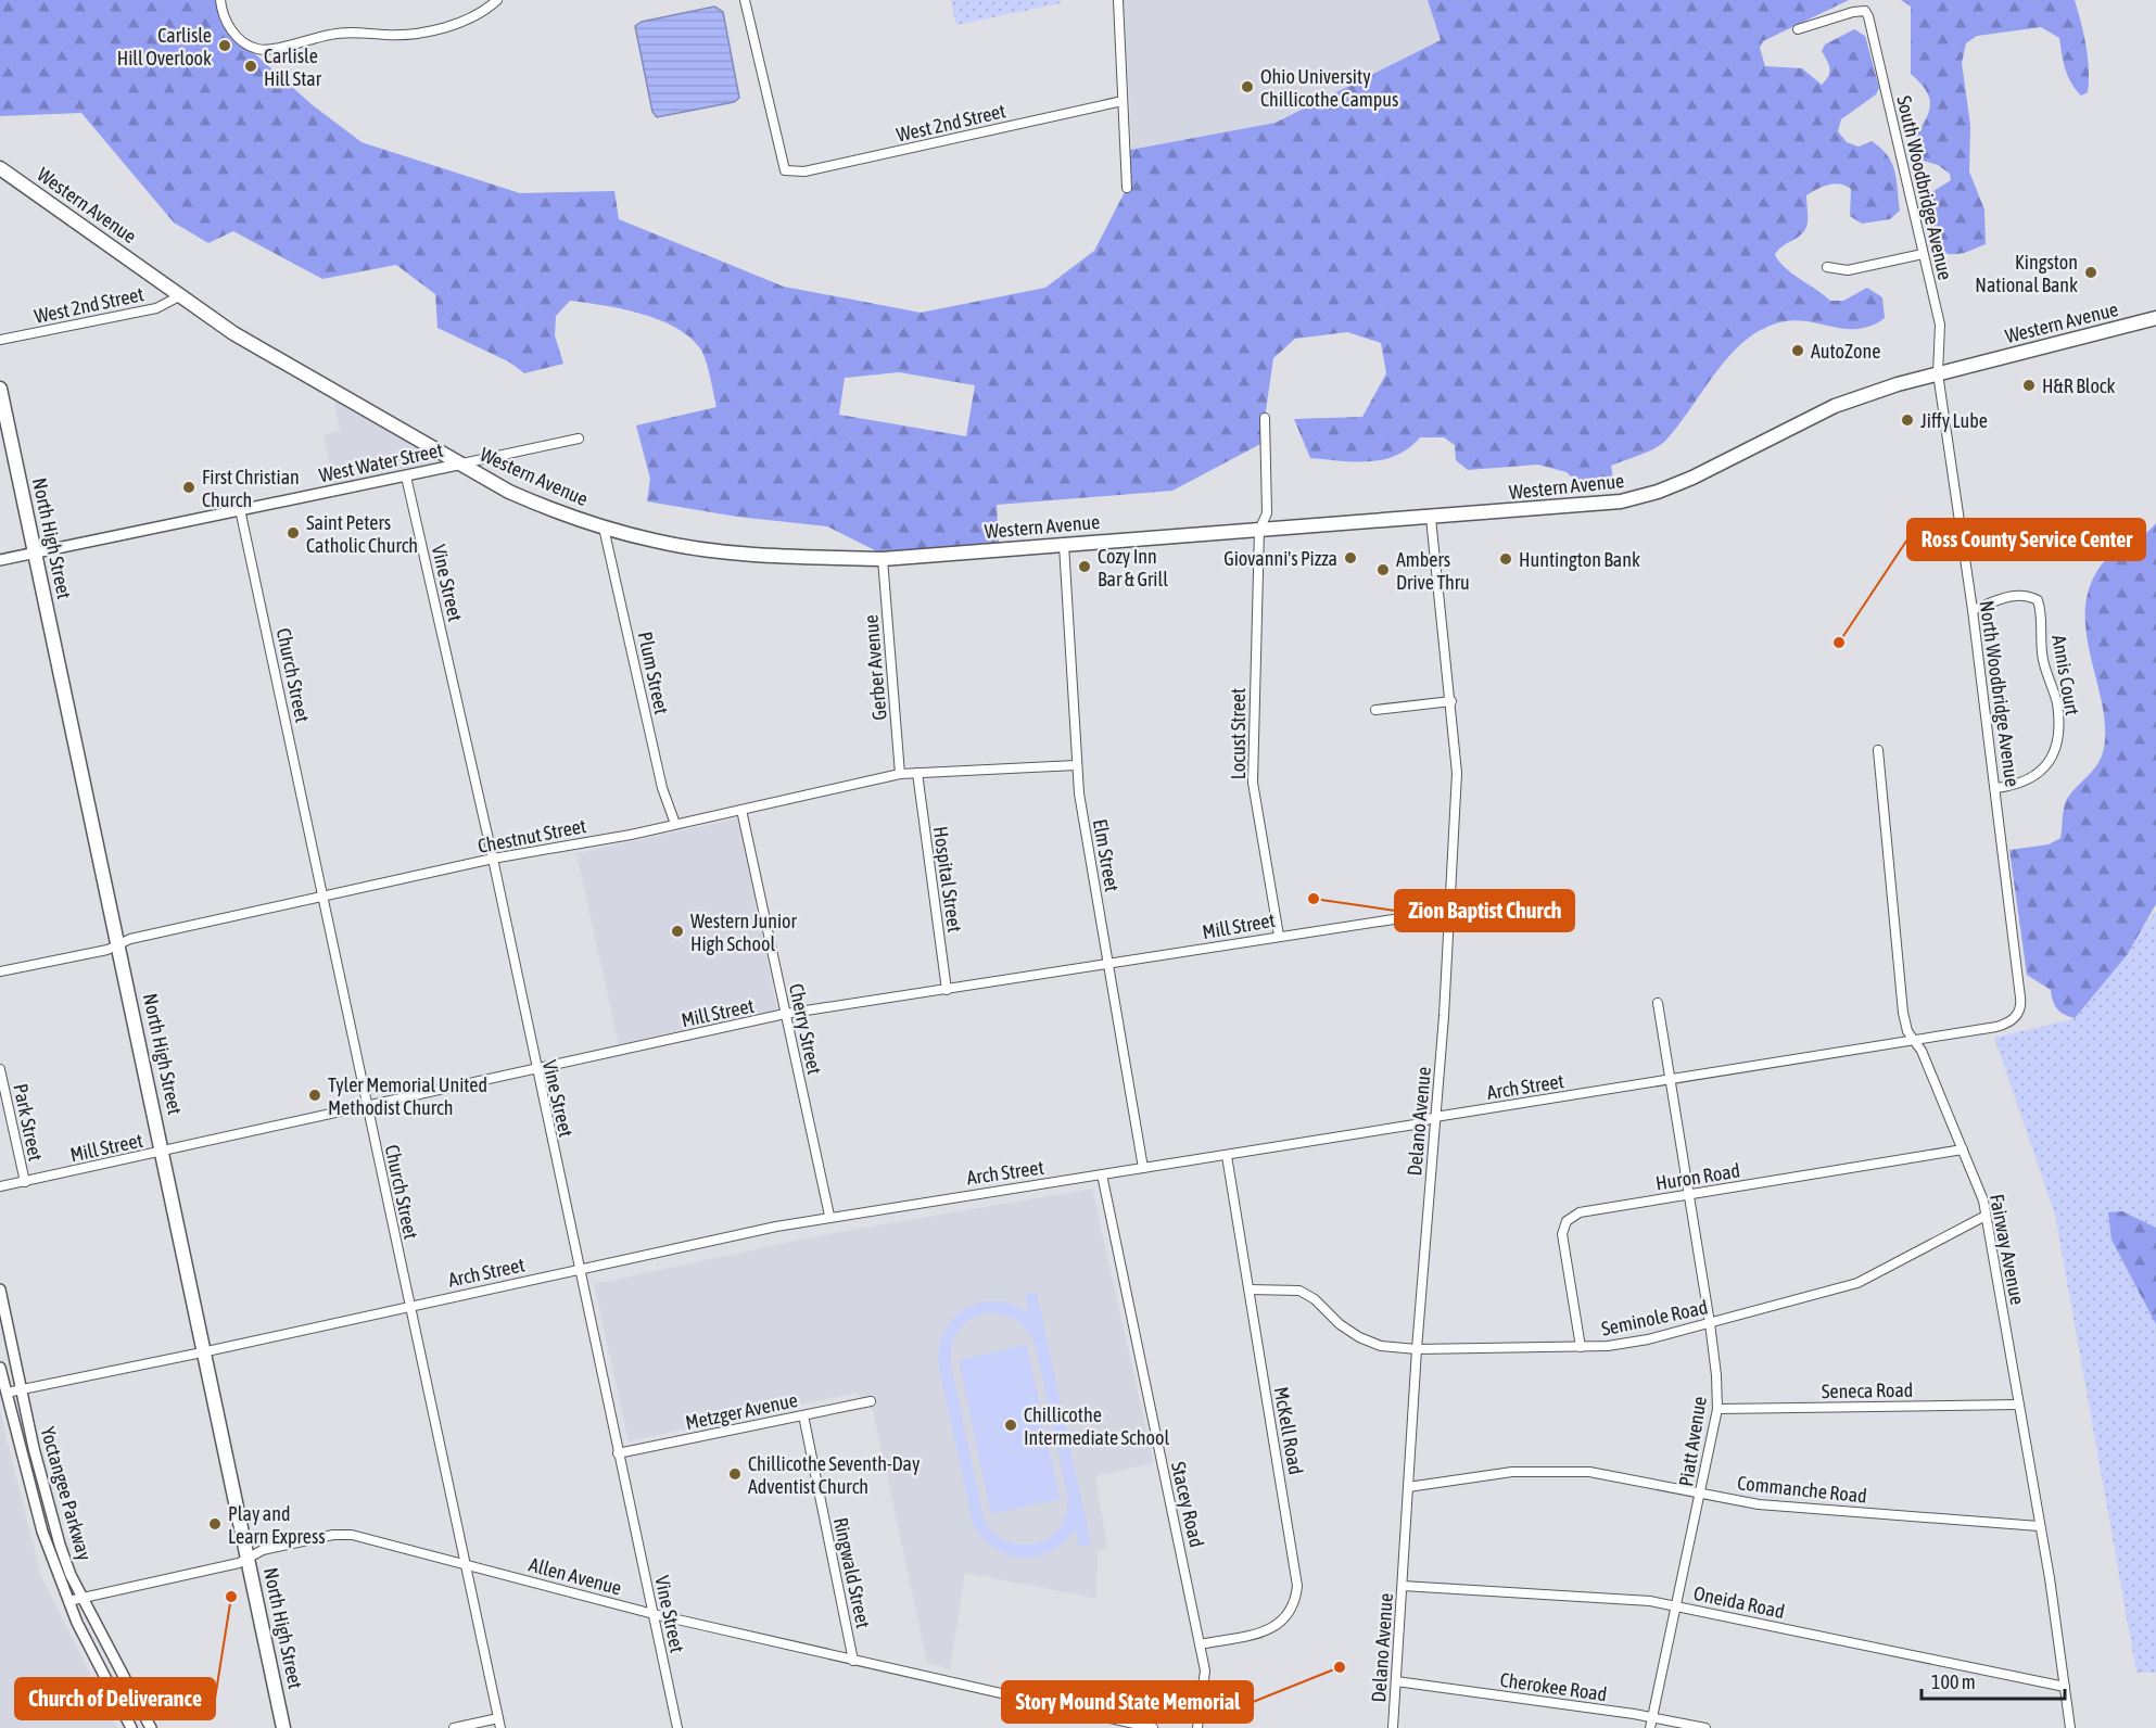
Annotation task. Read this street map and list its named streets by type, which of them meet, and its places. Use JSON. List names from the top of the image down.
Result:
{
  "streets": {
    "main road": ["Western Avenue", "North High Street"],
    "street": [
      "West 2nd Street",
      "South Woodbridge Avenue",
      "West Water Street",
      "Vine Street",
      "Gerber Avenue",
      "Plum Street",
      "Church Street",
      "Annis Court",
      "North Woodbridge Avenue",
      "Locust Street",
      "Chestnut Street",
      "Elm Street",
      "Hospital Street",
      "Mill Street",
      "Cherry Street",
      "Arch Street",
      "Delano Avenue",
      "Park Street",
      "Huron Road",
      "Fairway Avenue",
      "Seminole Road",
      "Seneca Road",
      "Metzger Avenue",
      "McKell Road",
      "Piatt Avenue",
      "Commanche Road",
      "Yoctangee Parkway",
      "Stacey Road",
      "Ringwald Street",
      "Allen Avenue",
      "Oneida Road",
      "Cherokee Road"
    ]
  },
  "crossings": [
    ["West 2nd Street", "Western Avenue"],
    ["South Woodbridge Avenue", "Western Avenue"],
    ["South Woodbridge Avenue", "North Woodbridge Avenue"],
    ["Western Avenue", "West Water Street"],
    ["Western Avenue", "Gerber Avenue"],
    ["Western Avenue", "Plum Street"],
    ["Western Avenue", "North Woodbridge Avenue"],
    ["Western Avenue", "Locust Street"],
    ["Western Avenue", "Elm Street"],
    ["Western Avenue", "Delano Avenue"],
    ["West Water Street", "North High Street"],
    ["West Water Street", "Vine Street"],
    ["West Water Street", "Church Street"],
    ["North High Street", "Chestnut Street"],
    ["North High Street", "Mill Street"],
    ["North High Street", "Arch Street"],
    ["North High Street", "Allen Avenue"],
    ["Vine Street", "Chestnut Street"],
    ["Vine Street", "Mill Street"],
    ["Vine Street", "Arch Street"],
    ["Vine Street", "Metzger Avenue"],
    ["Vine Street", "Allen Avenue"],
    ["Gerber Avenue", "Chestnut Street"],
    ["Plum Street", "Chestnut Street"],
    ["Church Street", "Chestnut Street"],
    ["Church Street", "Mill Street"],
    ["Church Street", "Arch Street"],
    ["Church Street", "Allen Avenue"],
    ["Annis Court", "North Woodbridge Avenue"],
    ["North Woodbridge Avenue", "Arch Street"],
    ["Locust Street", "Mill Street"],
    ["Chestnut Street", "Elm Street"],
    ["Chestnut Street", "Hospital Street"],
    ["Chestnut Street", "Cherry Street"],
    ["Elm Street", "Mill Street"],
    ["Elm Street", "Arch Street"],
    ["Hospital Street", "Mill Street"],
    ["Mill Street", "Cherry Street"],
    ["Mill Street", "Delano Avenue"],
    ["Mill Street", "Park Street"],
    ["Cherry Street", "Arch Street"],
    ["Arch Street", "Delano Avenue"],
    ["Arch Street", "Fairway Avenue"],
    ["Arch Street", "McKell Road"],
    ["Arch Street", "Piatt Avenue"],
    ["Arch Street", "Yoctangee Parkway"],
    ["Arch Street", "Stacey Road"],
    ["Delano Avenue", "Seminole Road"],
    ["Delano Avenue", "Commanche Road"],
    ["Delano Avenue", "Oneida Road"],
    ["Delano Avenue", "Cherokee Road"],
    ["Huron Road", "Fairway Avenue"],
    ["Huron Road", "Seminole Road"],
    ["Huron Road", "Piatt Avenue"],
    ["Fairway Avenue", "Seminole Road"],
    ["Fairway Avenue", "Seneca Road"],
    ["Fairway Avenue", "Commanche Road"],
    ["Fairway Avenue", "Oneida Road"],
    ["Seminole Road", "McKell Road"],
    ["Seminole Road", "Piatt Avenue"],
    ["Seneca Road", "Piatt Avenue"],
    ["Metzger Avenue", "Ringwald Street"],
    ["McKell Road", "Stacey Road"],
    ["Piatt Avenue", "Commanche Road"],
    ["Piatt Avenue", "Oneida Road"],
    ["Piatt Avenue", "Cherokee Road"],
    ["Yoctangee Parkway", "Allen Avenue"],
    ["Ringwald Street", "Allen Avenue"]
  ],
  "places": [
    "Carlisle Hill Overlook",
    "Carlisle Hill Star",
    "Ohio University Chillicothe Campus",
    "Kingston National Bank",
    "AutoZone",
    "H&R Block",
    "Jiffy Lube",
    "First Christian Church",
    "Saint Peters Catholic Church",
    "Giovanni's Pizza",
    "Huntington Bank",
    "Cozy Inn Bar & Grill",
    "Ambers Drive Thru",
    "Ross County Service Center",
    "Zion Baptist Church",
    "Western Junior High School",
    "Tyler Memorial United Methodist Church",
    "Chillicothe Intermediate School",
    "Chillicothe Seventh-Day Adventist Church",
    "Play and Learn Express",
    "Church of Deliverance",
    "Story Mound State Memorial"
  ],
  "scale_bar": "100 m"
}
